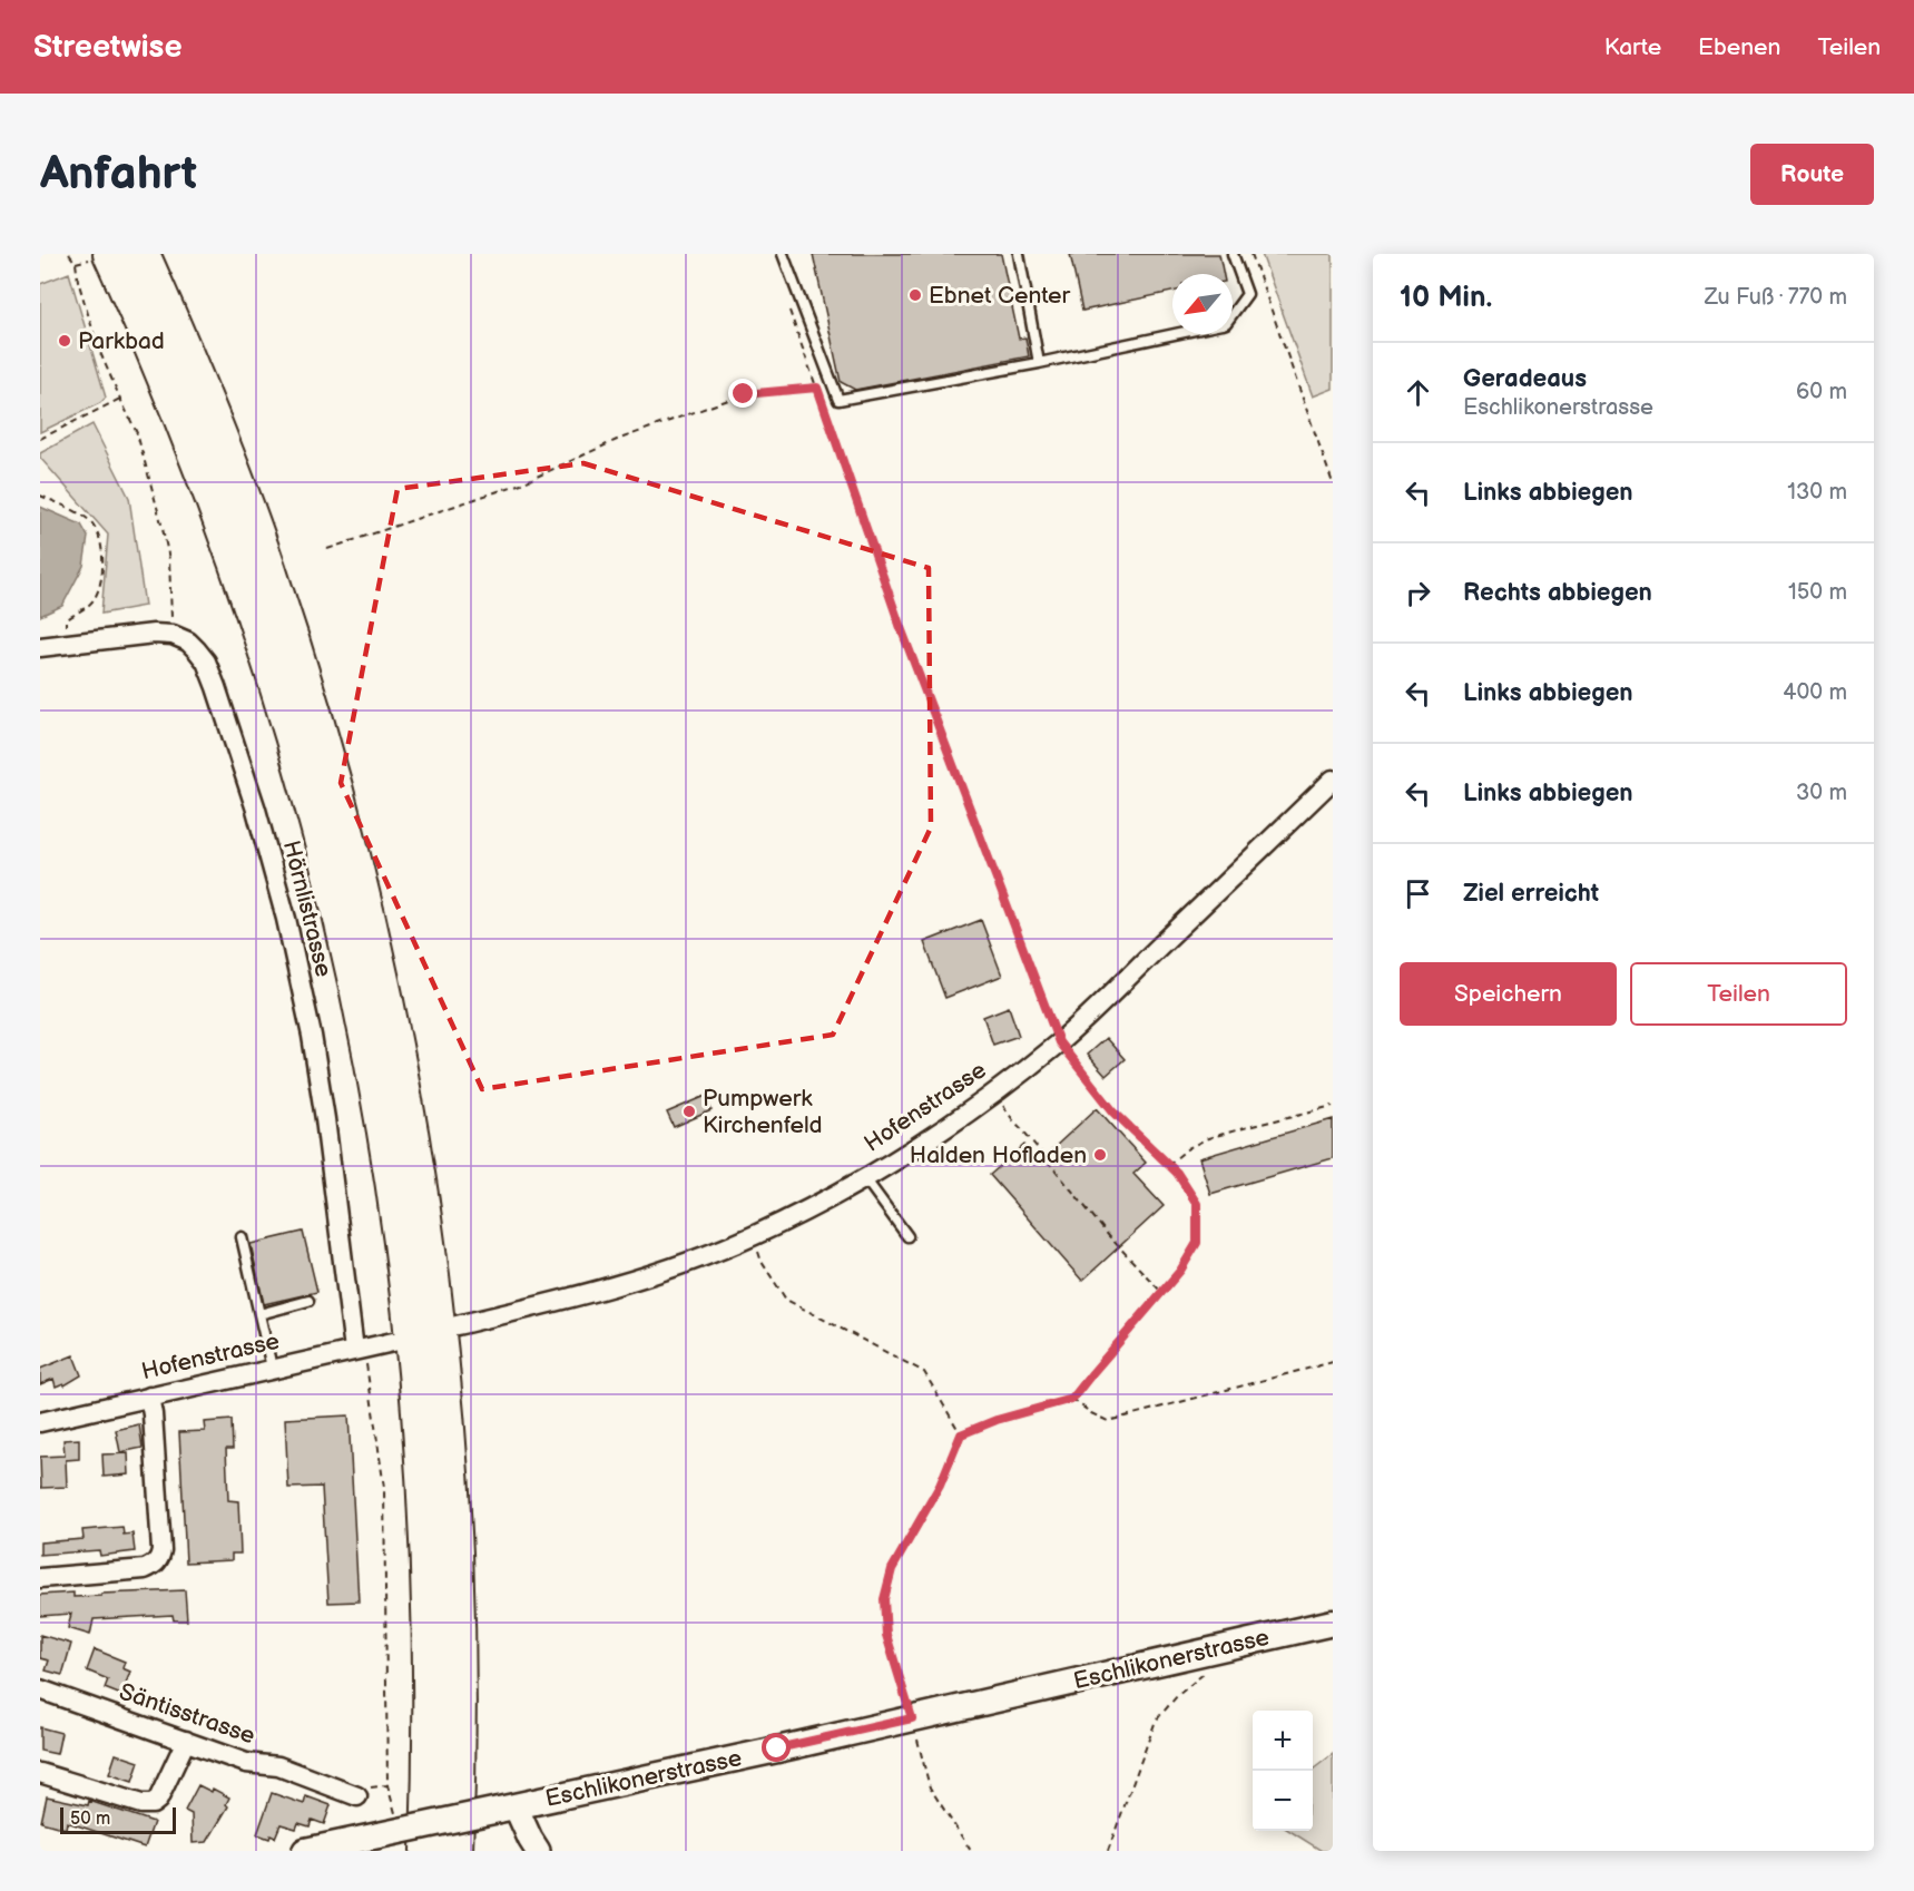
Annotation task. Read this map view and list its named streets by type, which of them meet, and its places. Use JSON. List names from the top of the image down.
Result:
{
  "streets": {
    "main road": ["Eschlikonerstrasse"],
    "street": ["Hörnlistrasse", "Hofenstrasse", "Säntisstrasse"]
  },
  "crossings": [
    ["Hörnlistrasse", "Hofenstrasse"]
  ],
  "places": [
    "Ebnet Center",
    "Parkbad",
    "Pumpwerk Kirchenfeld",
    "Halden Hofladen"
  ],
  "scale_bar": "50 m",
  "north": "bottom left",
  "page": {
    "header": "Streetwise",
    "nav": ["Karte", "Ebenen", "Teilen"],
    "buttons": [
      "Route",
      ["Speichern", "Teilen"]
    ],
    "title": "Anfahrt",
    "heading": ["10 Min.", "Zu Fuß · 770 m"],
    "list": [
      ["Geradeaus", "Eschlikonerstrasse", "60 m"],
      ["Links abbiegen", "130 m"],
      ["Rechts abbiegen", "150 m"],
      ["Links abbiegen", "400 m"],
      ["Links abbiegen", "30 m"],
      "Ziel erreicht"
    ],
    "map_buttons": ["+", "−"],
    "scale": "50 m"
  }
}
